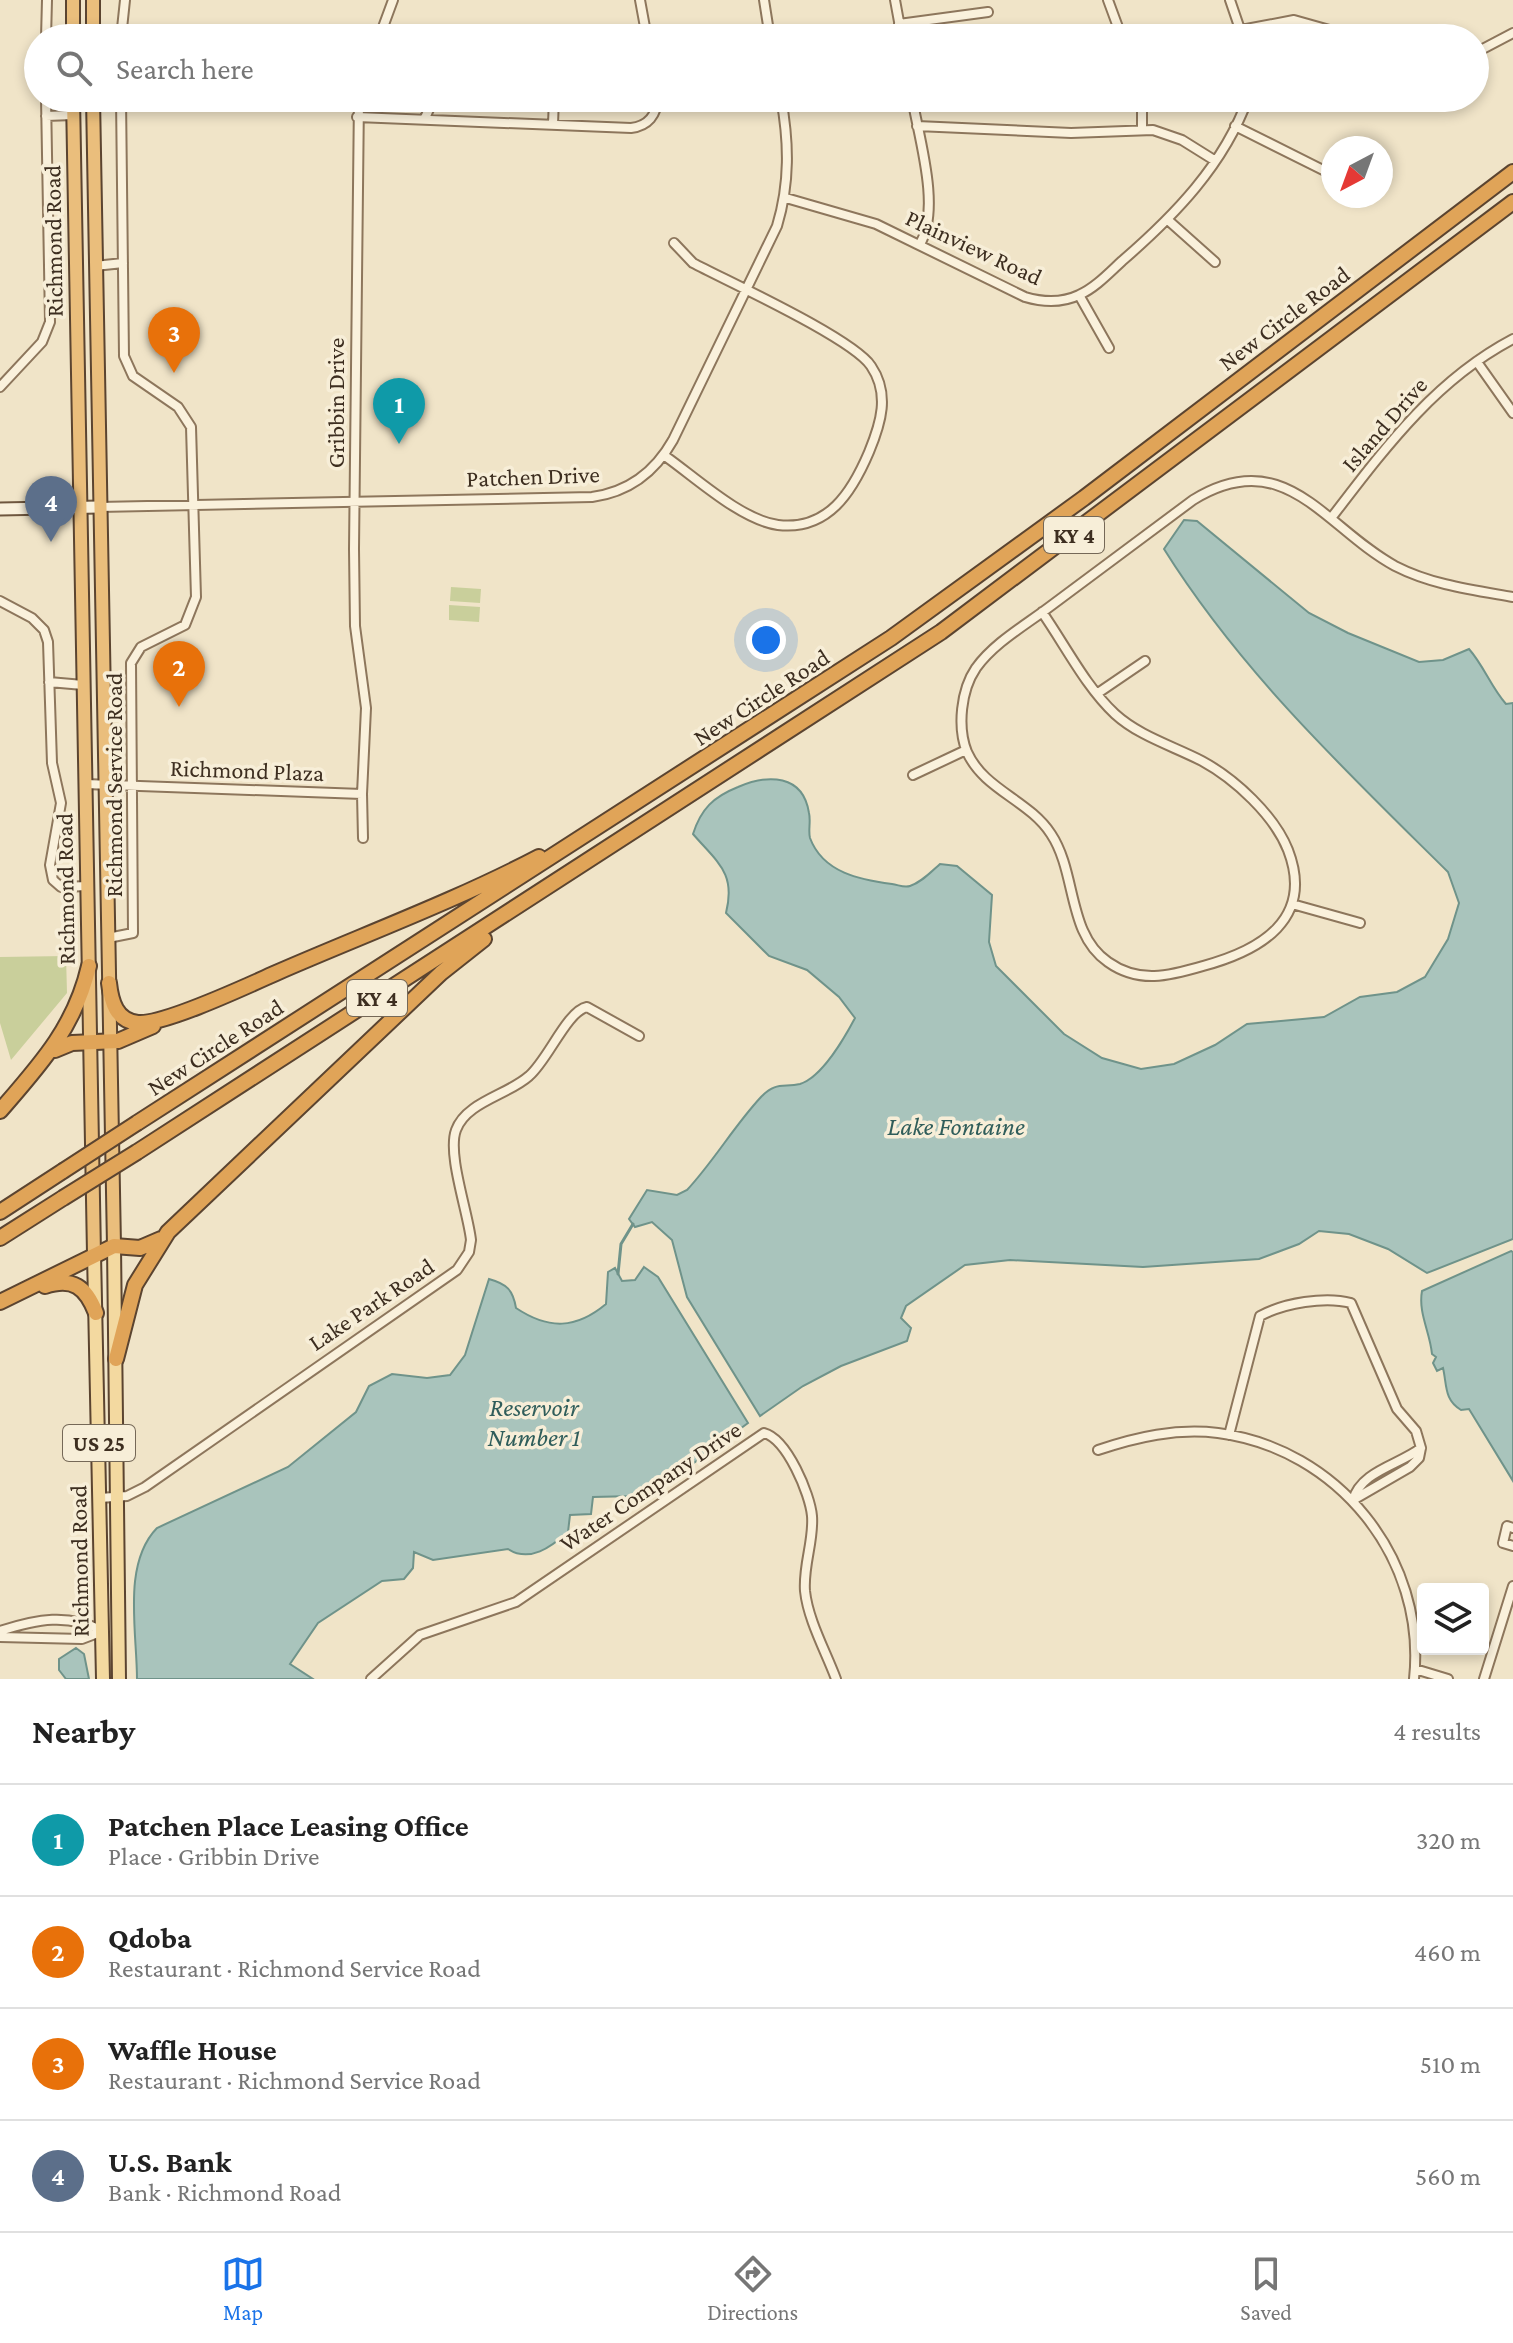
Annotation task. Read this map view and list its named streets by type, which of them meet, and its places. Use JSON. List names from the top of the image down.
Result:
{
  "streets": {
    "highway": [
      "Richmond Road",
      "New Circle Road",
      "KY 4",
      "US 25"
    ],
    "street": [
      "Plainview Road",
      "Gribbin Drive",
      "Island Drive",
      "Patchen Drive",
      "Richmond Plaza",
      "Richmond Service Road",
      "Lake Park Road",
      "Water Company Drive"
    ]
  },
  "crossings": [
    ["Richmond Road", "Patchen Drive"],
    ["Richmond Road", "Richmond Plaza"],
    ["Richmond Road", "Richmond Service Road"],
    ["Richmond Road", "Lake Park Road"],
    ["Plainview Road", "Patchen Drive"],
    ["Gribbin Drive", "Patchen Drive"],
    ["Gribbin Drive", "Richmond Plaza"],
    ["Patchen Drive", "Richmond Service Road"],
    ["Richmond Plaza", "Richmond Service Road"]
  ],
  "water": ["Lake Fontaine", "Reservoir Number 1"],
  "north": "bottom left",
  "page": {
    "search": "Search here",
    "pins": [
      "3",
      "1",
      "4",
      "2"
    ],
    "heading": ["Nearby", "4 results"],
    "list": [
      {
        "mark": "1",
        "name": "Patchen Place Leasing Office",
        "note": "Place · Gribbin Drive",
        "value": "320 m"
      },
      {
        "mark": "2",
        "name": "Qdoba",
        "note": "Restaurant · Richmond Service Road",
        "value": "460 m"
      },
      {
        "mark": "3",
        "name": "Waffle House",
        "note": "Restaurant · Richmond Service Road",
        "value": "510 m"
      },
      {
        "mark": "4",
        "name": "U.S. Bank",
        "note": "Bank · Richmond Road",
        "value": "560 m"
      }
    ],
    "nav": ["Map", "Directions", "Saved"]
  }
}
